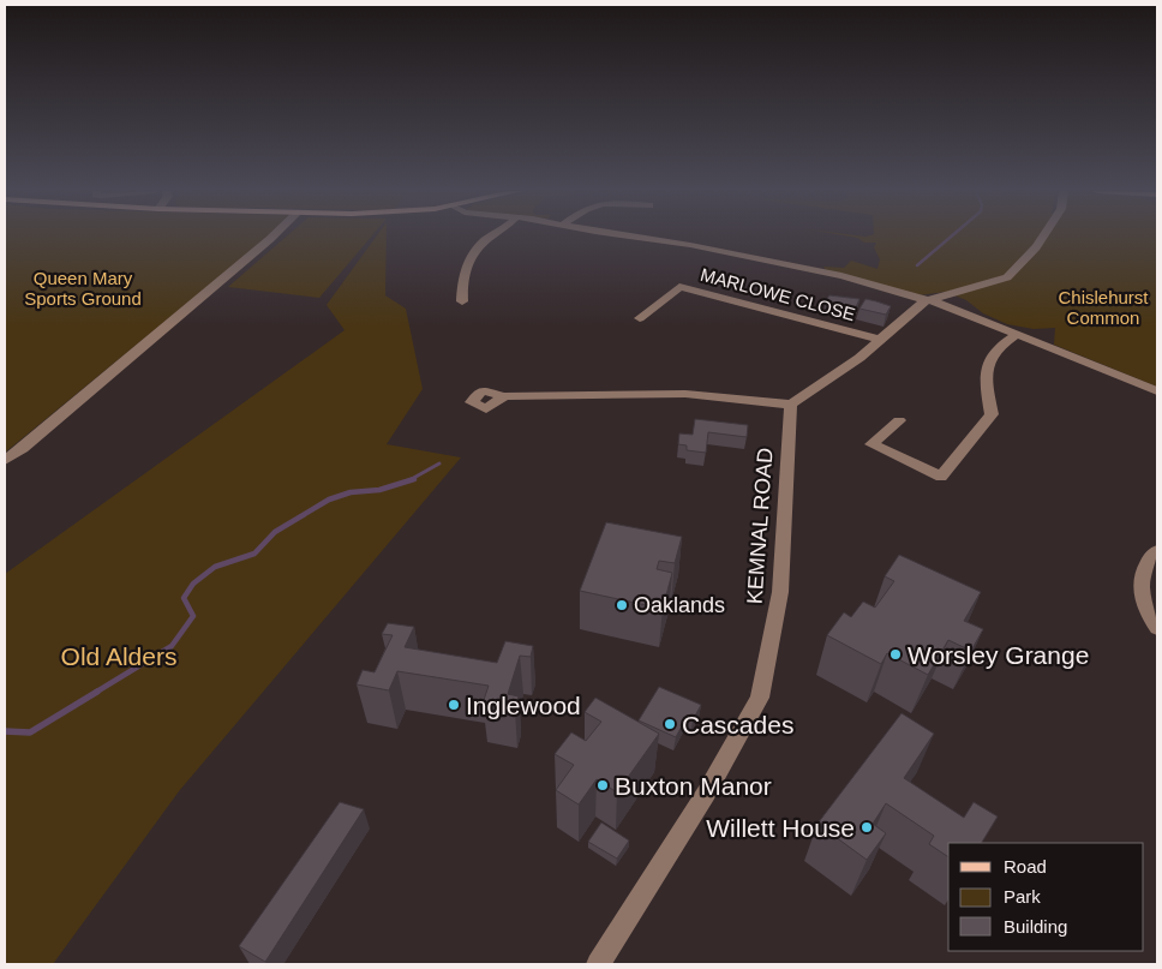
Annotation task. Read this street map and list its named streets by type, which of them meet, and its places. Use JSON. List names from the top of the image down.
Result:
{
  "streets": {
    "street": ["MARLOWE CLOSE", "KEMNAL ROAD"]
  },
  "parks": ["Queen Mary Sports Ground", "Chislehurst Common", "Old Alders"],
  "places": [
    "Oaklands",
    "Worsley Grange",
    "Inglewood",
    "Cascades",
    "Buxton Manor",
    "Willett House"
  ],
  "legend": ["Road", "Park", "Building"]
}
